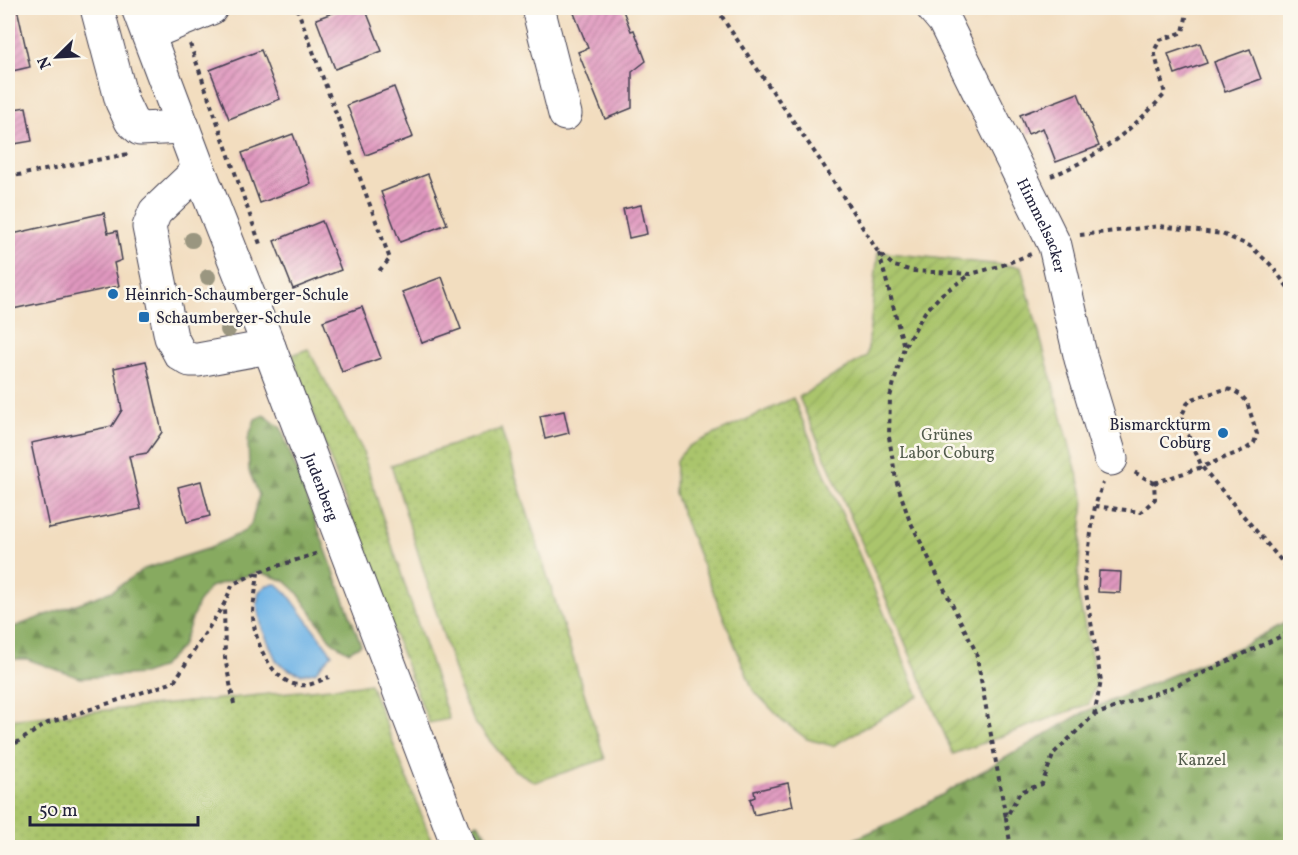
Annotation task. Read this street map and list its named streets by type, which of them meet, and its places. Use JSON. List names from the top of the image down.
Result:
{
  "streets": {
    "street": ["Himmelsacker", "Judenberg"]
  },
  "parks": ["Grünes Labor Coburg", "Kanzel"],
  "places": {
    "other": ["Heinrich-Schaumberger-Schule", "Bismarckturm Coburg"],
    "transit": ["Schaumberger-Schule"]
  },
  "scale_bar": "50 m",
  "north": "bottom left"
}
